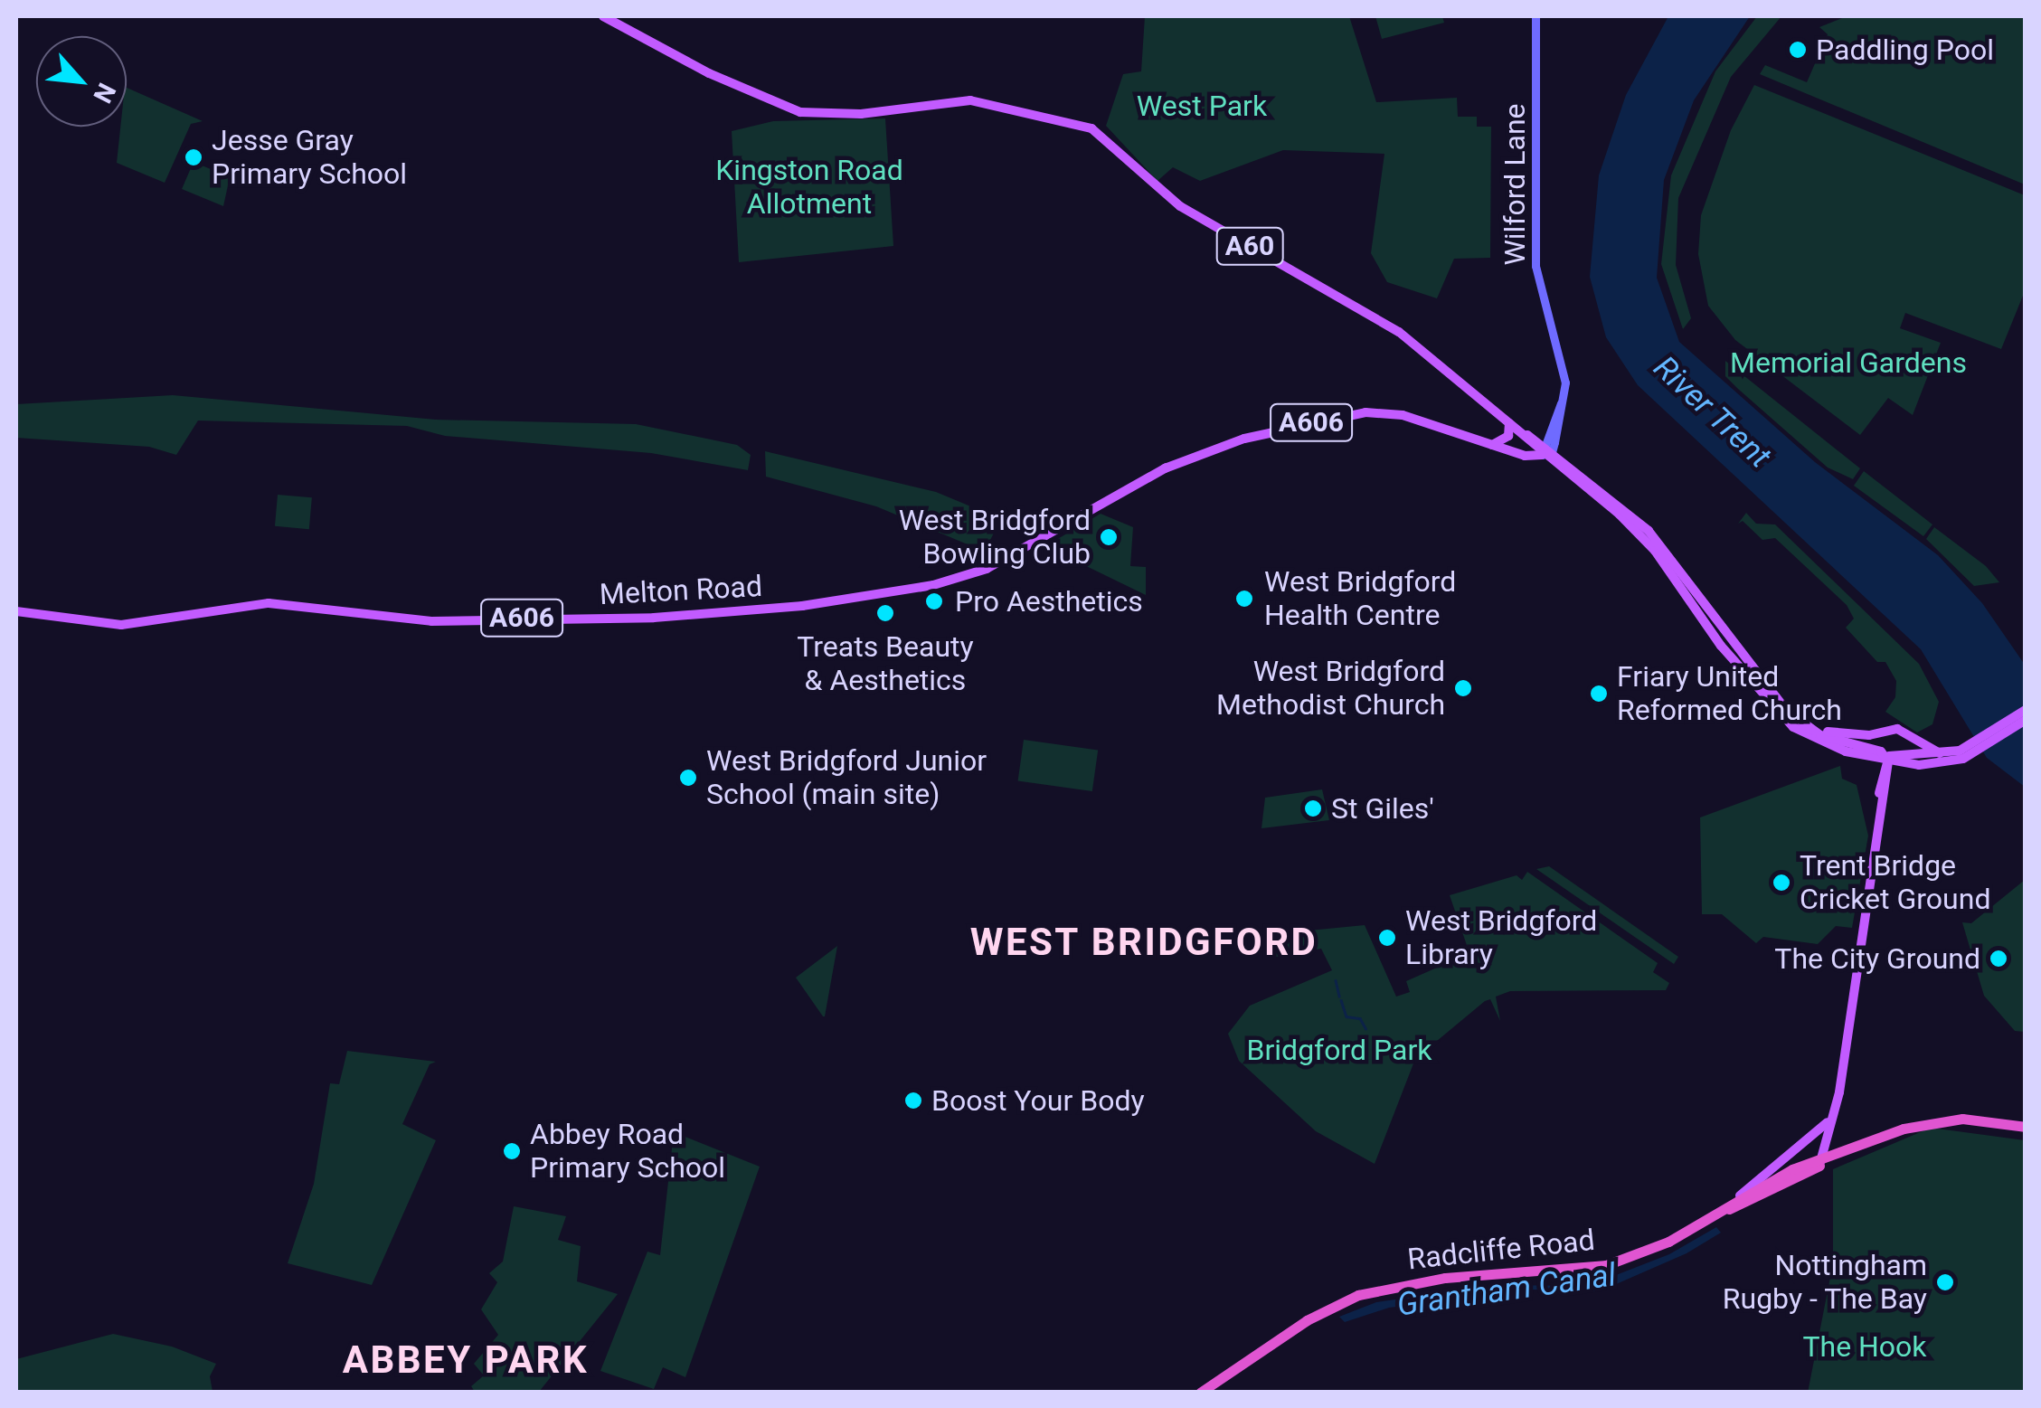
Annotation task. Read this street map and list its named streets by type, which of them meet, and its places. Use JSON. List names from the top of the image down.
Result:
{
  "streets": {
    "highway": ["Radcliffe Road"],
    "main road": [
      "Wilford Lane",
      "A60",
      "A606",
      "Melton Road"
    ]
  },
  "crossings": [
    ["Wilford Lane", "A60"],
    ["Wilford Lane", "Melton Road"],
    ["A60", "Melton Road"]
  ],
  "districts": ["WEST BRIDGFORD", "ABBEY PARK"],
  "water": ["River Trent", "Grantham Canal"],
  "parks": [
    "West Park",
    "Kingston Road Allotment",
    "Memorial Gardens",
    "Bridgford Park",
    "The Hook"
  ],
  "places": [
    "Paddling Pool",
    "Jesse Gray Primary School",
    "West Bridgford Bowling Club",
    "West Bridgford Health Centre",
    "Pro Aesthetics",
    "Treats Beauty & Aesthetics",
    "West Bridgford Methodist Church",
    "Friary United Reformed Church",
    "West Bridgford Junior School (main site)",
    "St Giles'",
    "Trent Bridge Cricket Ground",
    "West Bridgford Library",
    "The City Ground",
    "Boost Your Body",
    "Abbey Road Primary School",
    "Nottingham Rugby - The Bay"
  ],
  "north": "bottom right"
}
